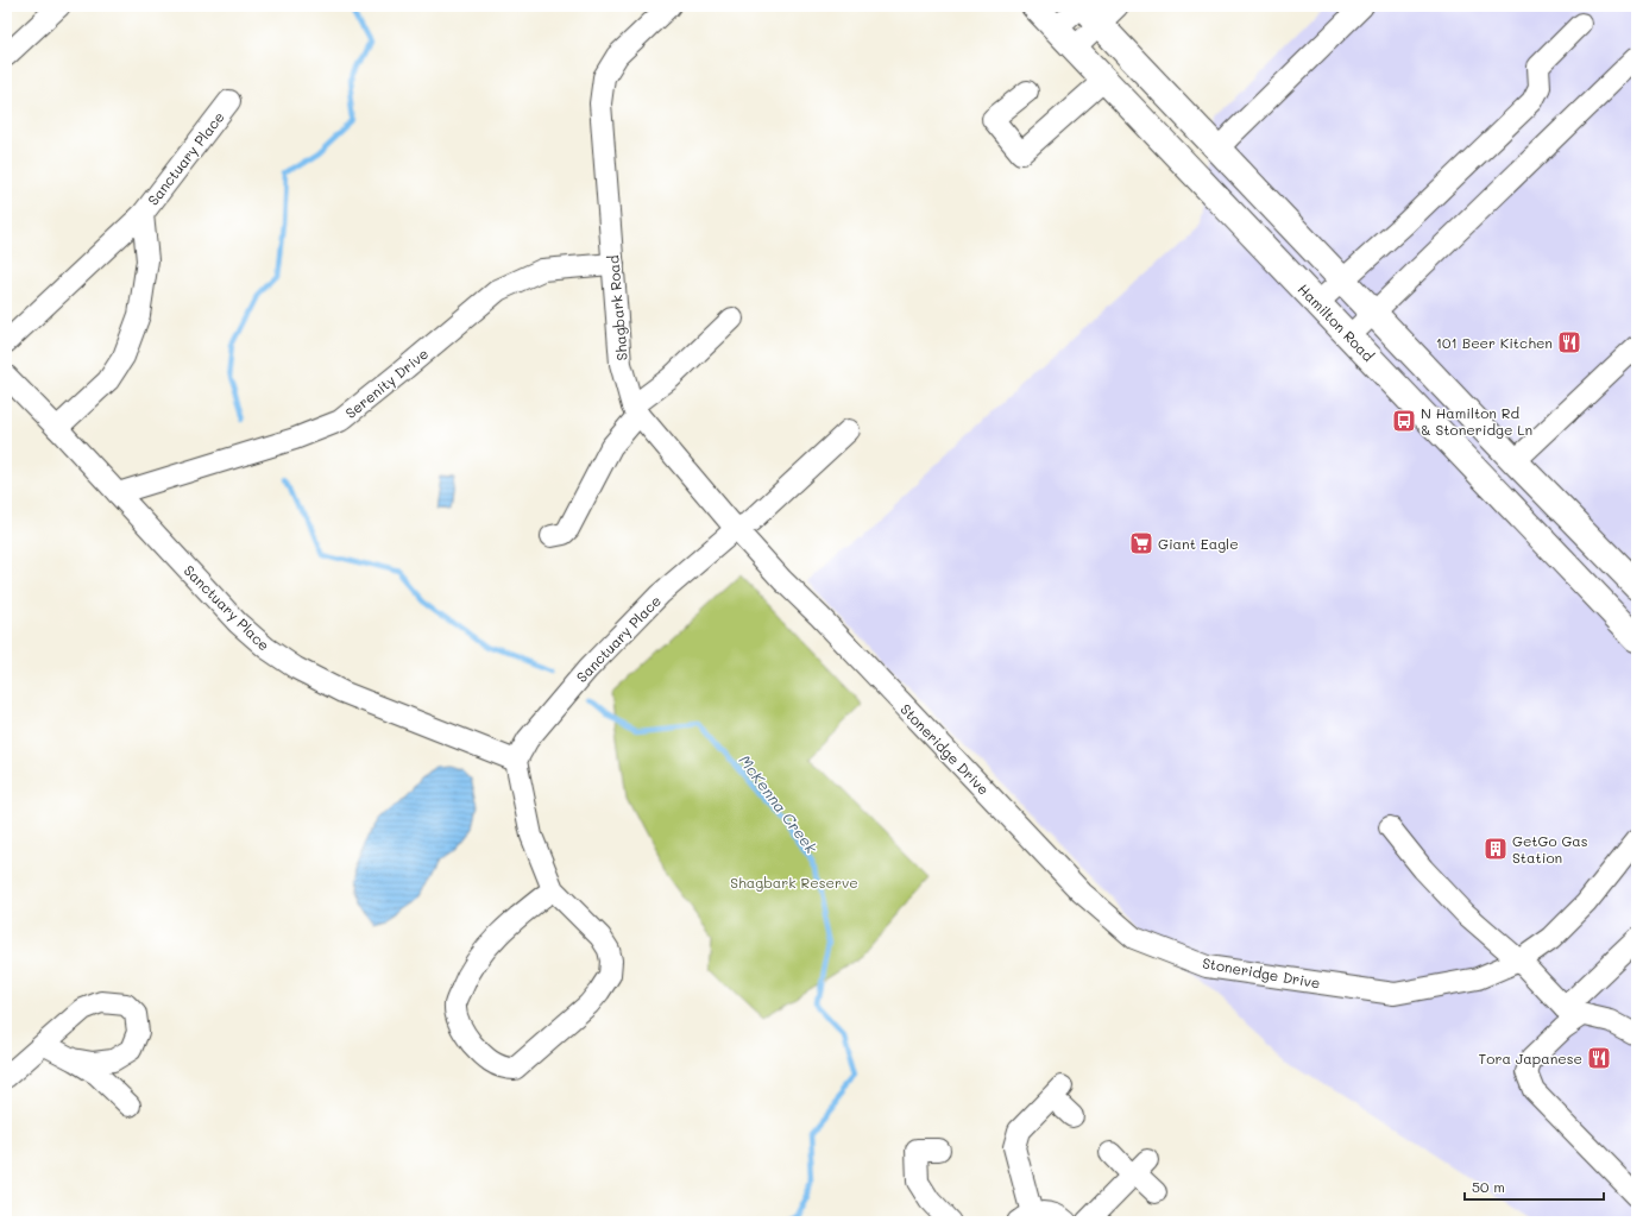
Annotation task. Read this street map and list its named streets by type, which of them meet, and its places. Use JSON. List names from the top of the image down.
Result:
{
  "streets": {
    "main road": ["Hamilton Road"],
    "street": [
      "Sanctuary Place",
      "Shagbark Road",
      "Serenity Drive",
      "Stoneridge Drive"
    ]
  },
  "crossings": [
    ["Sanctuary Place", "Shagbark Road"],
    ["Sanctuary Place", "Serenity Drive"],
    ["Shagbark Road", "Serenity Drive"],
    ["Shagbark Road", "Stoneridge Drive"]
  ],
  "water": ["McKenna Creek"],
  "parks": ["Shagbark Reserve"],
  "places": {
    "restaurant": ["101 Beer Kitchen", "Tora Japanese"],
    "bus stop": ["N Hamilton Rd & Stoneridge Ln"],
    "supermarket": ["Giant Eagle"],
    "building": ["GetGo Gas Station"]
  },
  "scale_bar": "50 m"
}
